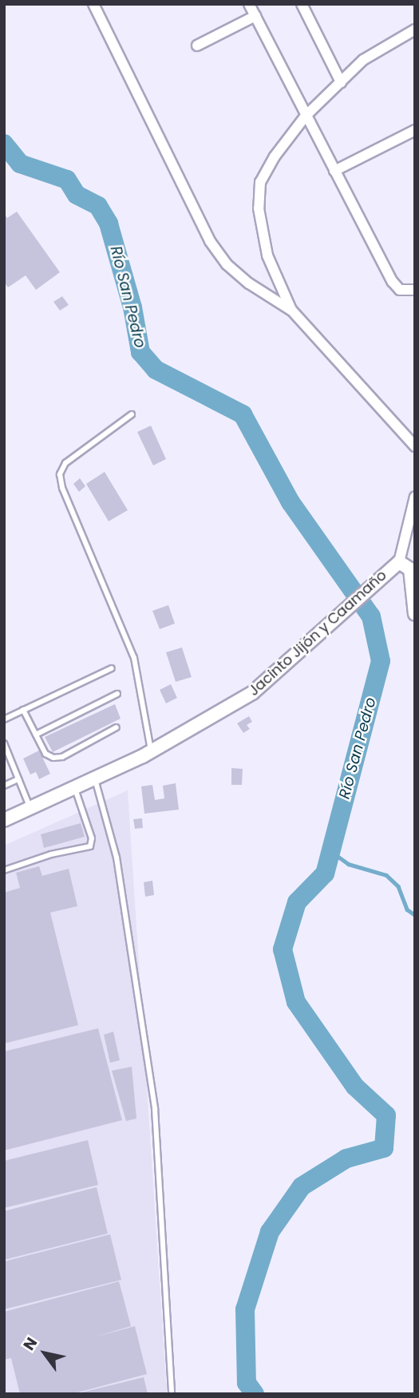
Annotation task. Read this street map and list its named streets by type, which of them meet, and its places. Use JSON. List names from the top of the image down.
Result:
{
  "streets": {
    "street": ["Jacinto Jijón y Caamaño"]
  },
  "water": ["Río San Pedro"],
  "north": "top left"
}
